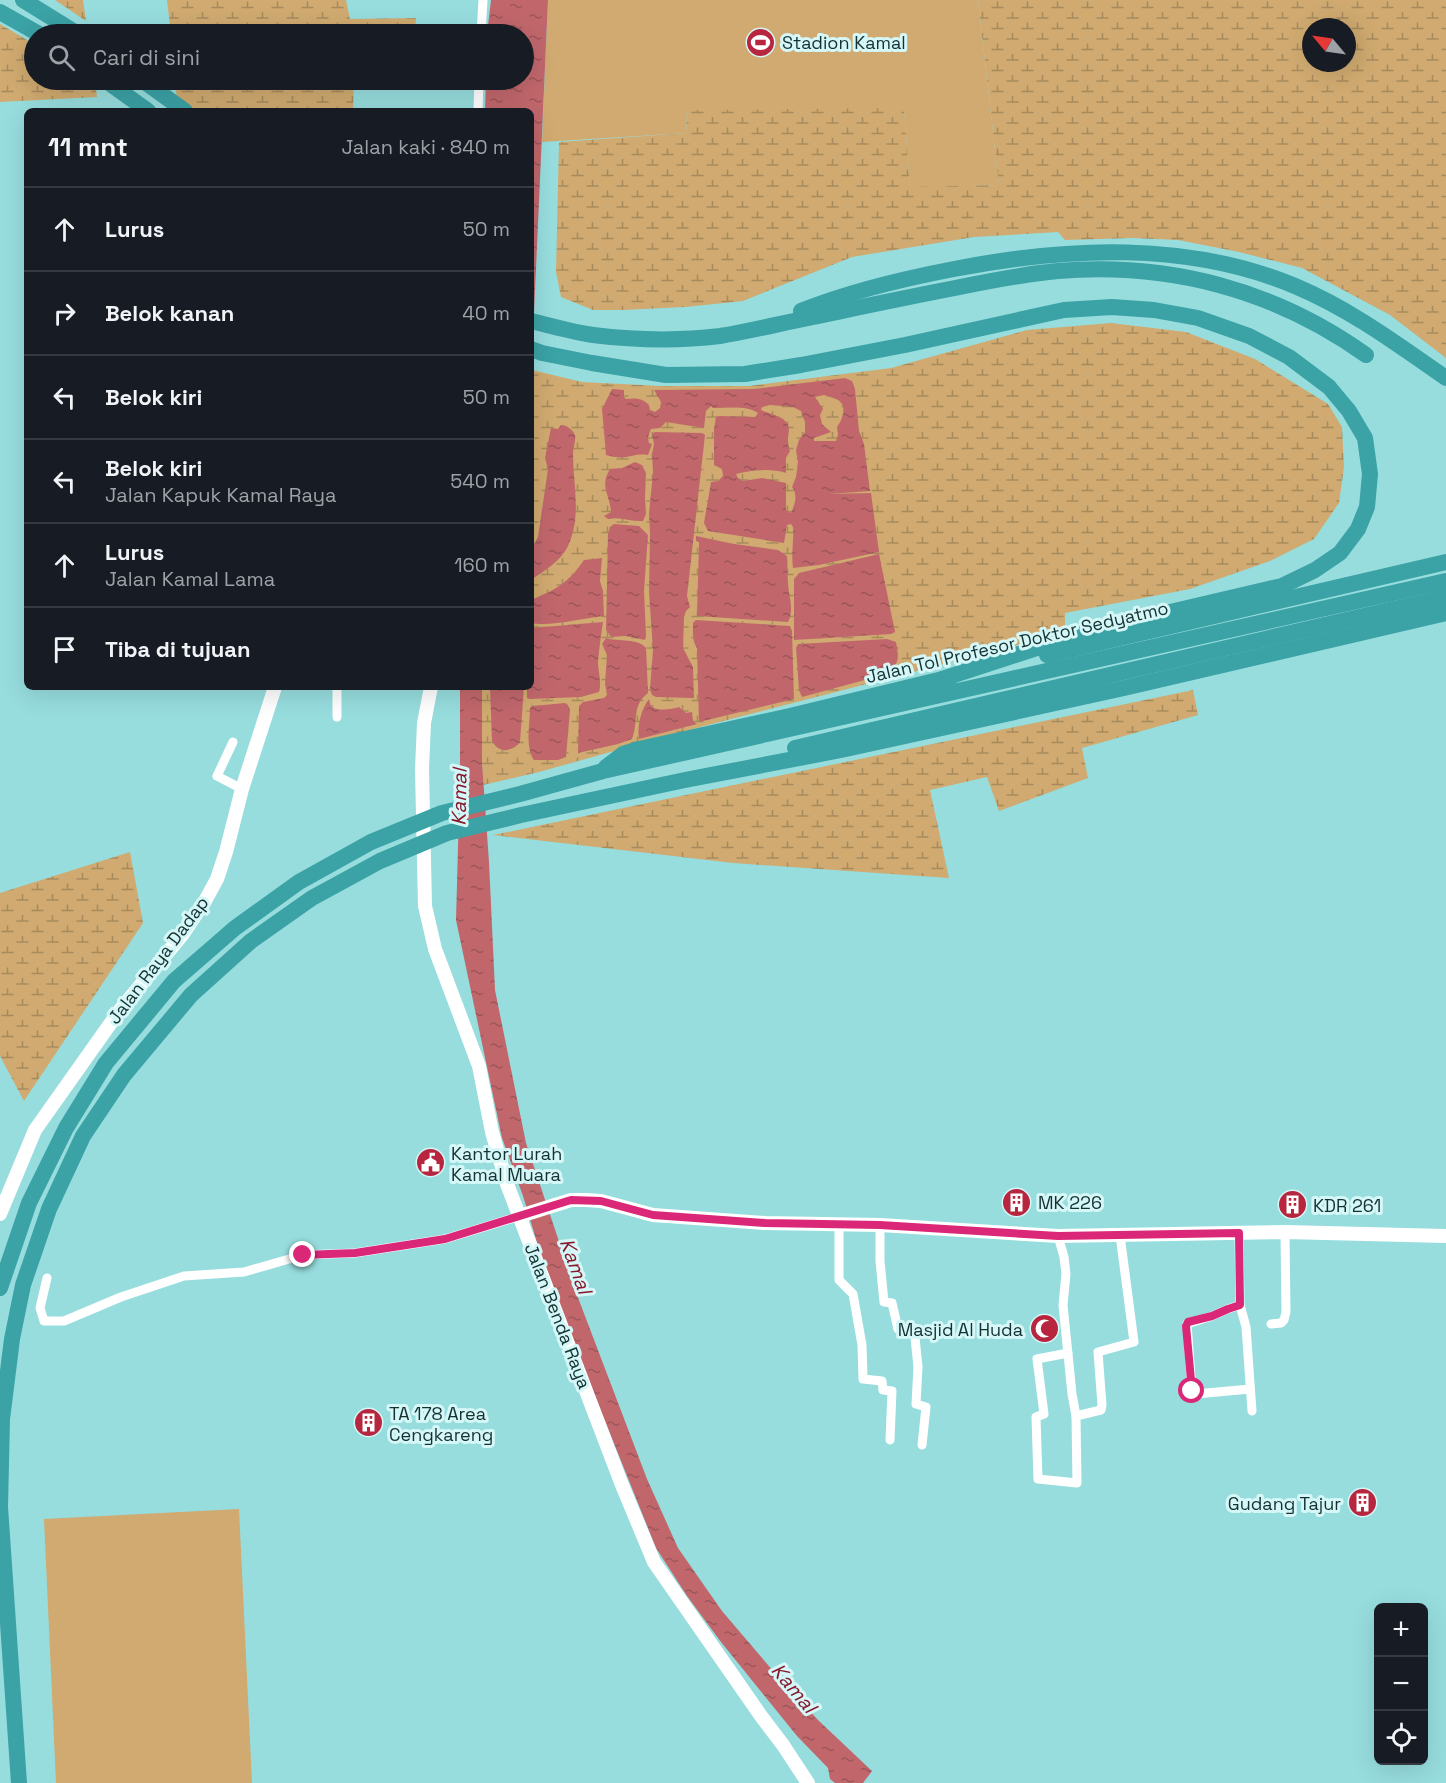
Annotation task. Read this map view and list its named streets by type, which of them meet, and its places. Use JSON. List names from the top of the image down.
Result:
{
  "streets": {
    "highway": ["Jalan Tol Profesor Doktor Sedyatmo"],
    "main road": ["Jalan Raya Dadap", "Jalan Benda Raya"]
  },
  "water": ["Kamal"],
  "places": {
    "sports": ["Stadion Kamal"],
    "public building": ["Kantor Lurah Kamal Muara"],
    "building": [
      "MK 226",
      "KDR 261",
      "TA 178 Area Cengkareng",
      "Gudang Tajur"
    ],
    "mosque": ["Masjid Al Huda"]
  },
  "north": "top left",
  "page": {
    "search": "Cari di sini",
    "heading": ["11 mnt", "Jalan kaki · 840 m"],
    "list": [
      ["Lurus", "50 m"],
      ["Belok kanan", "40 m"],
      ["Belok kiri", "50 m"],
      ["Belok kiri", "Jalan Kapuk Kamal Raya", "540 m"],
      ["Lurus", "Jalan Kamal Lama", "160 m"],
      "Tiba di tujuan"
    ],
    "map_buttons": ["+", "−"]
  }
}
